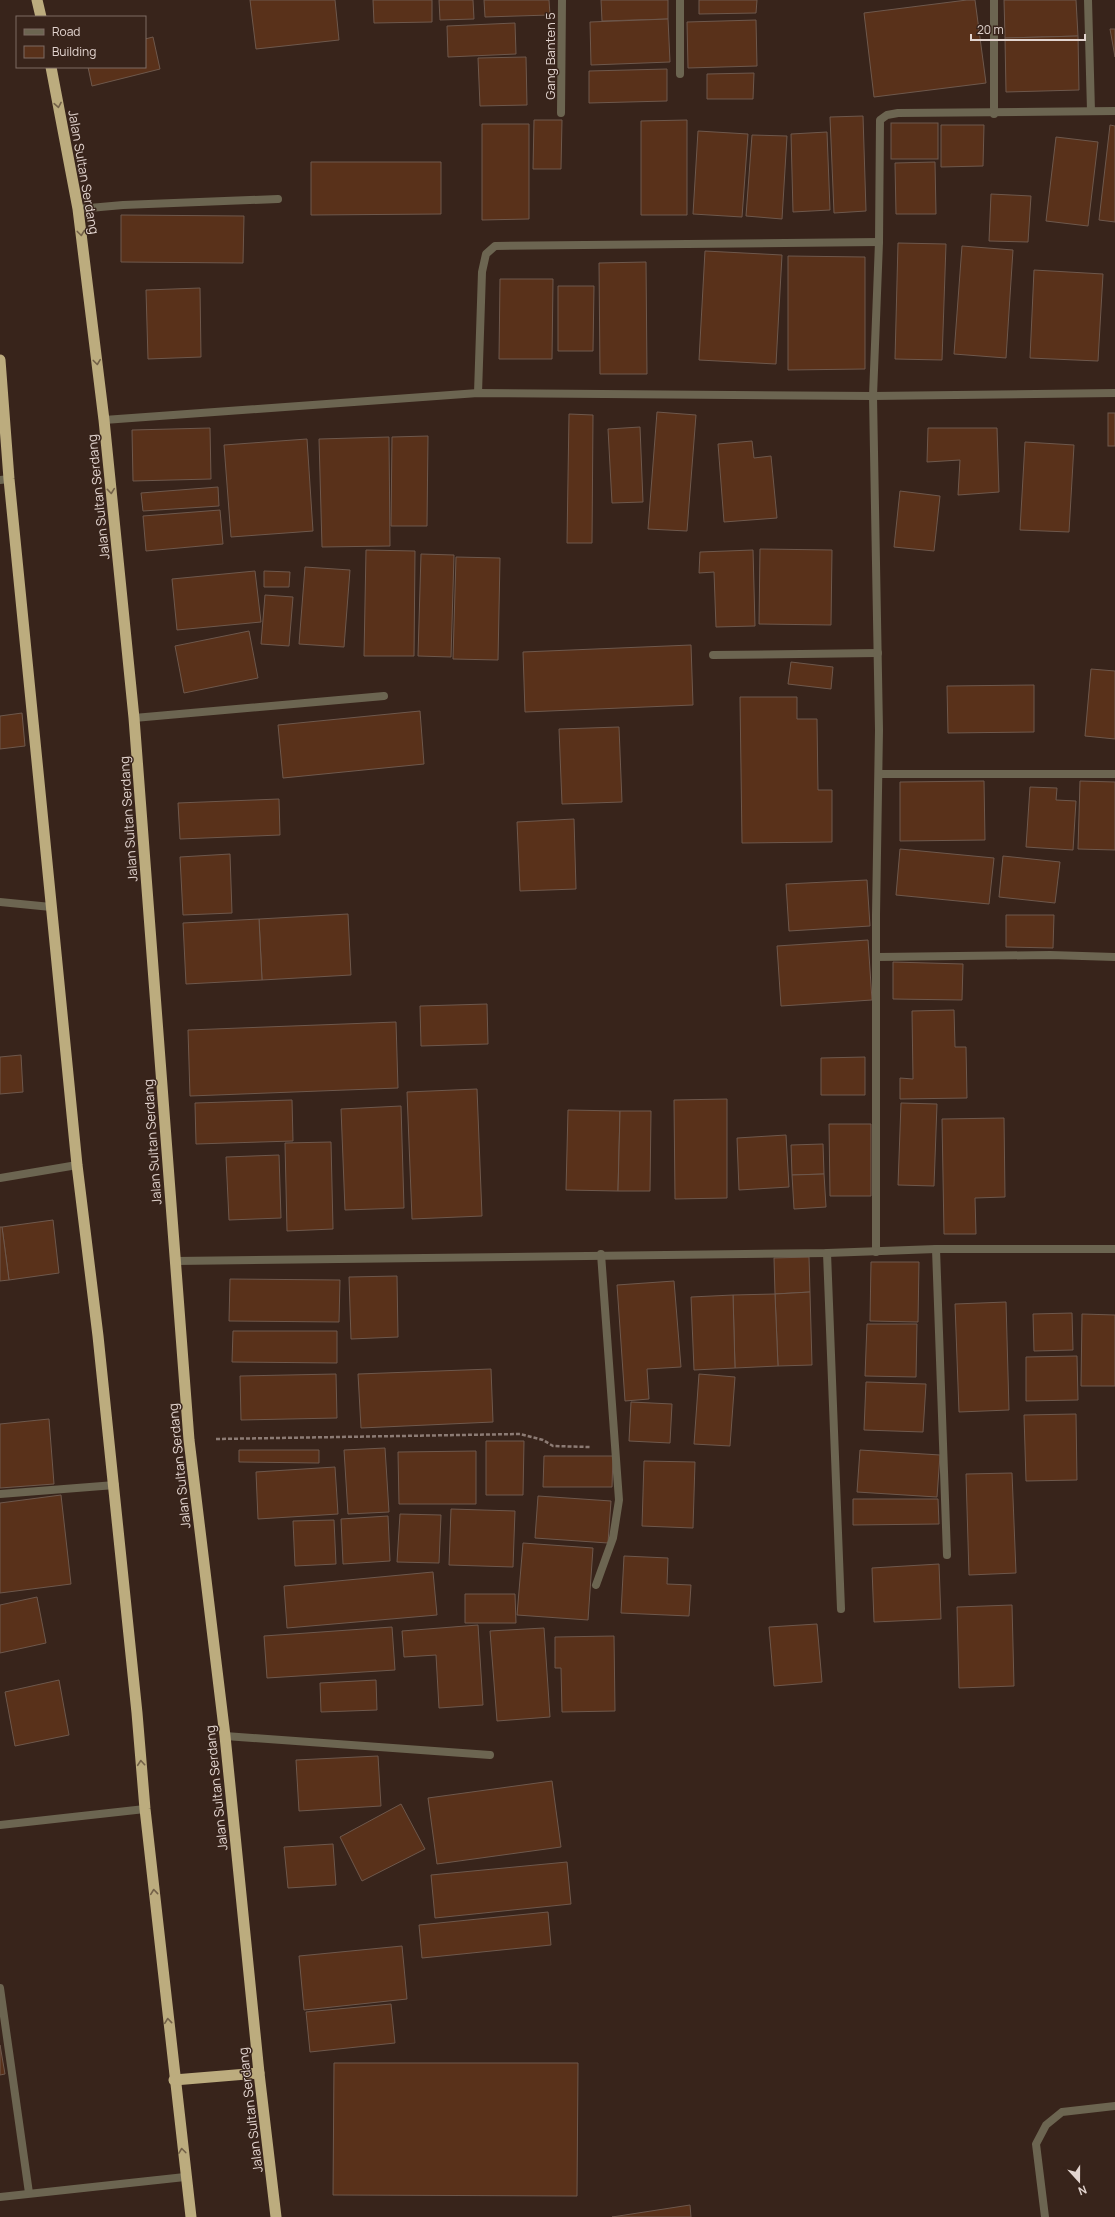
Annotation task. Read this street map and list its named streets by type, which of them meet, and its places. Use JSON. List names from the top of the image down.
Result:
{
  "streets": {
    "highway": ["Jalan Sultan Serdang"],
    "street": ["Gang Banten 5"]
  },
  "legend": ["Road", "Building"],
  "scale_bar": "20 m",
  "north": "bottom"
}
